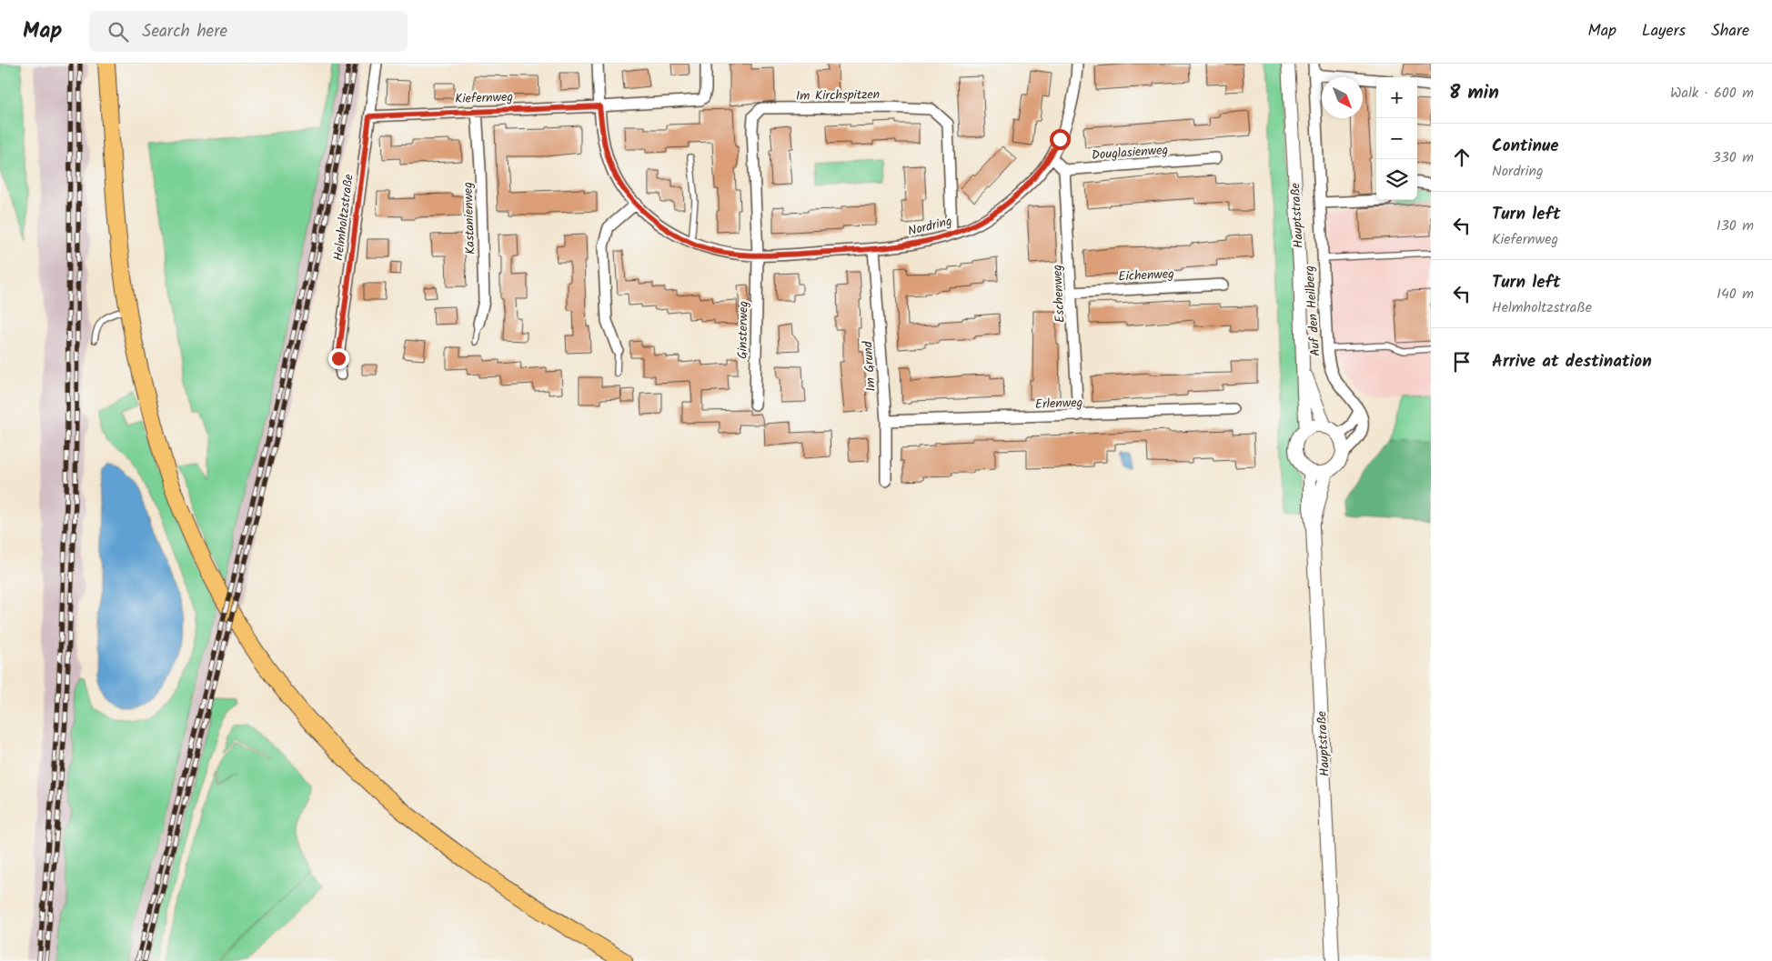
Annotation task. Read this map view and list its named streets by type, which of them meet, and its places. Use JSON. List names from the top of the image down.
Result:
{
  "streets": {
    "street": [
      "Im Kirchspitzen",
      "Kiefernweg",
      "Douglasienweg",
      "Hauptstraße",
      "Helmholtzstraße",
      "Kastanienweg",
      "Nordring",
      "Eichenweg",
      "Eschenweg",
      "Auf den Heilberg",
      "Ginsterweg",
      "Im Grund",
      "Erlenweg"
    ]
  },
  "crossings": [
    ["Im Kirchspitzen", "Nordring"],
    ["Im Kirchspitzen", "Ginsterweg"],
    ["Kiefernweg", "Helmholtzstraße"],
    ["Kiefernweg", "Kastanienweg"],
    ["Kiefernweg", "Nordring"],
    ["Douglasienweg", "Eschenweg"],
    ["Nordring", "Ginsterweg"],
    ["Nordring", "Im Grund"],
    ["Eichenweg", "Eschenweg"],
    ["Eschenweg", "Erlenweg"],
    ["Im Grund", "Erlenweg"]
  ],
  "north": "bottom right",
  "page": {
    "header": "Map",
    "search": "Search here",
    "nav": ["Map", "Layers", "Share"],
    "heading": ["8 min", "Walk · 600 m"],
    "map_buttons": ["+", "−"],
    "list": [
      ["Continue", "Nordring", "330 m"],
      ["Turn left", "Kiefernweg", "130 m"],
      ["Turn left", "Helmholtzstraße", "140 m"],
      "Arrive at destination"
    ]
  }
}
